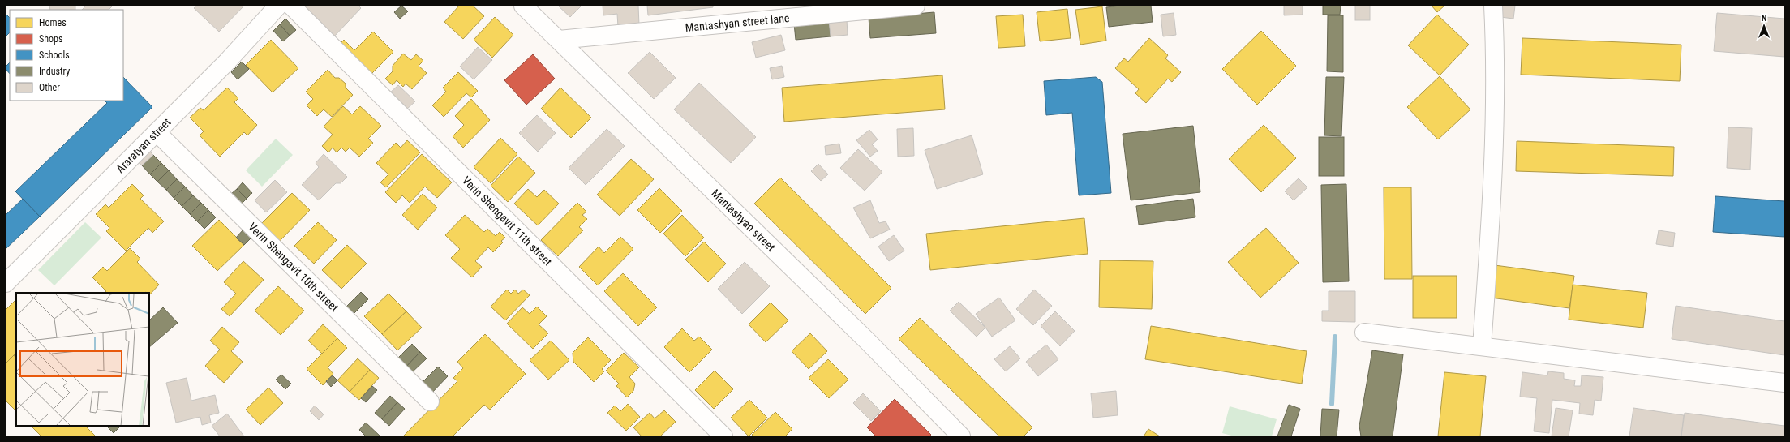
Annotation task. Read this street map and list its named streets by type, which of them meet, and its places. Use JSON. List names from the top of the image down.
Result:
{
  "streets": {
    "street": [
      "Mantashyan street lane",
      "Araratyan street",
      "Mantashyan street",
      "Verin Shengavit 11th street",
      "Verin Shengavit 10th street"
    ]
  },
  "crossings": [
    ["Mantashyan street lane", "Mantashyan street"],
    ["Araratyan street", "Verin Shengavit 10th street"]
  ],
  "legend": [
    "Homes",
    "Shops",
    "Schools",
    "Industry",
    "Other"
  ],
  "north": "top"
}
